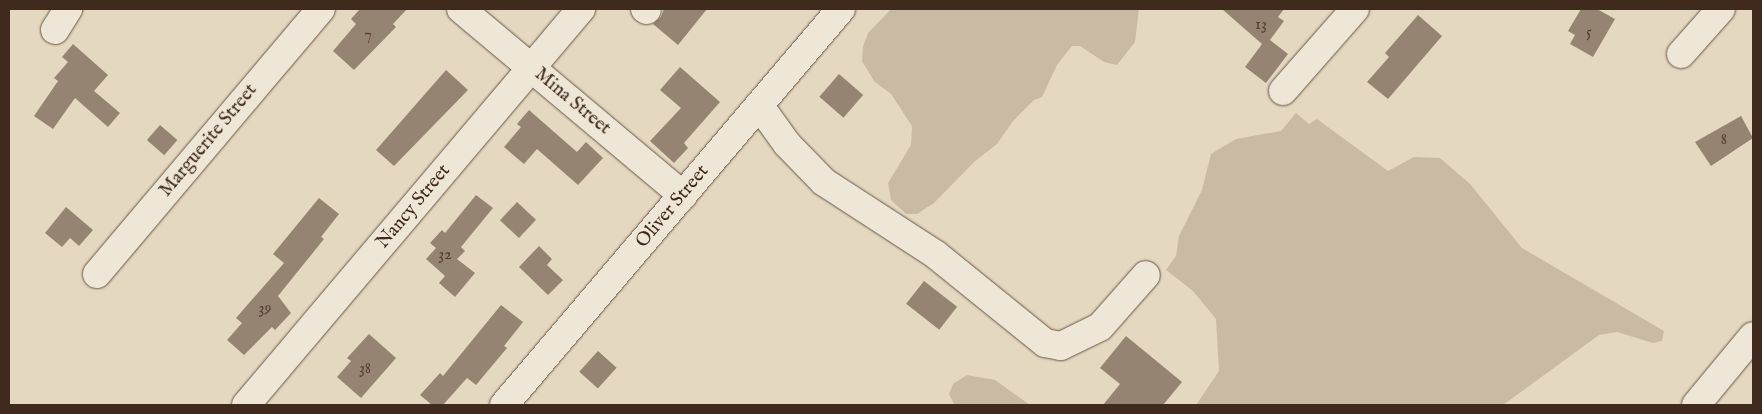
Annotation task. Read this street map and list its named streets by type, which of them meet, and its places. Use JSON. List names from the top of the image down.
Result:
{
  "streets": {
    "street": [
      "Mina Street",
      "Marguerite Street",
      "Nancy Street",
      "Oliver Street"
    ]
  },
  "crossings": [
    ["Mina Street", "Nancy Street"],
    ["Mina Street", "Oliver Street"]
  ],
  "house_numbers": [
    "13",
    "5",
    "7",
    "8",
    "32",
    "39",
    "38"
  ]
}
